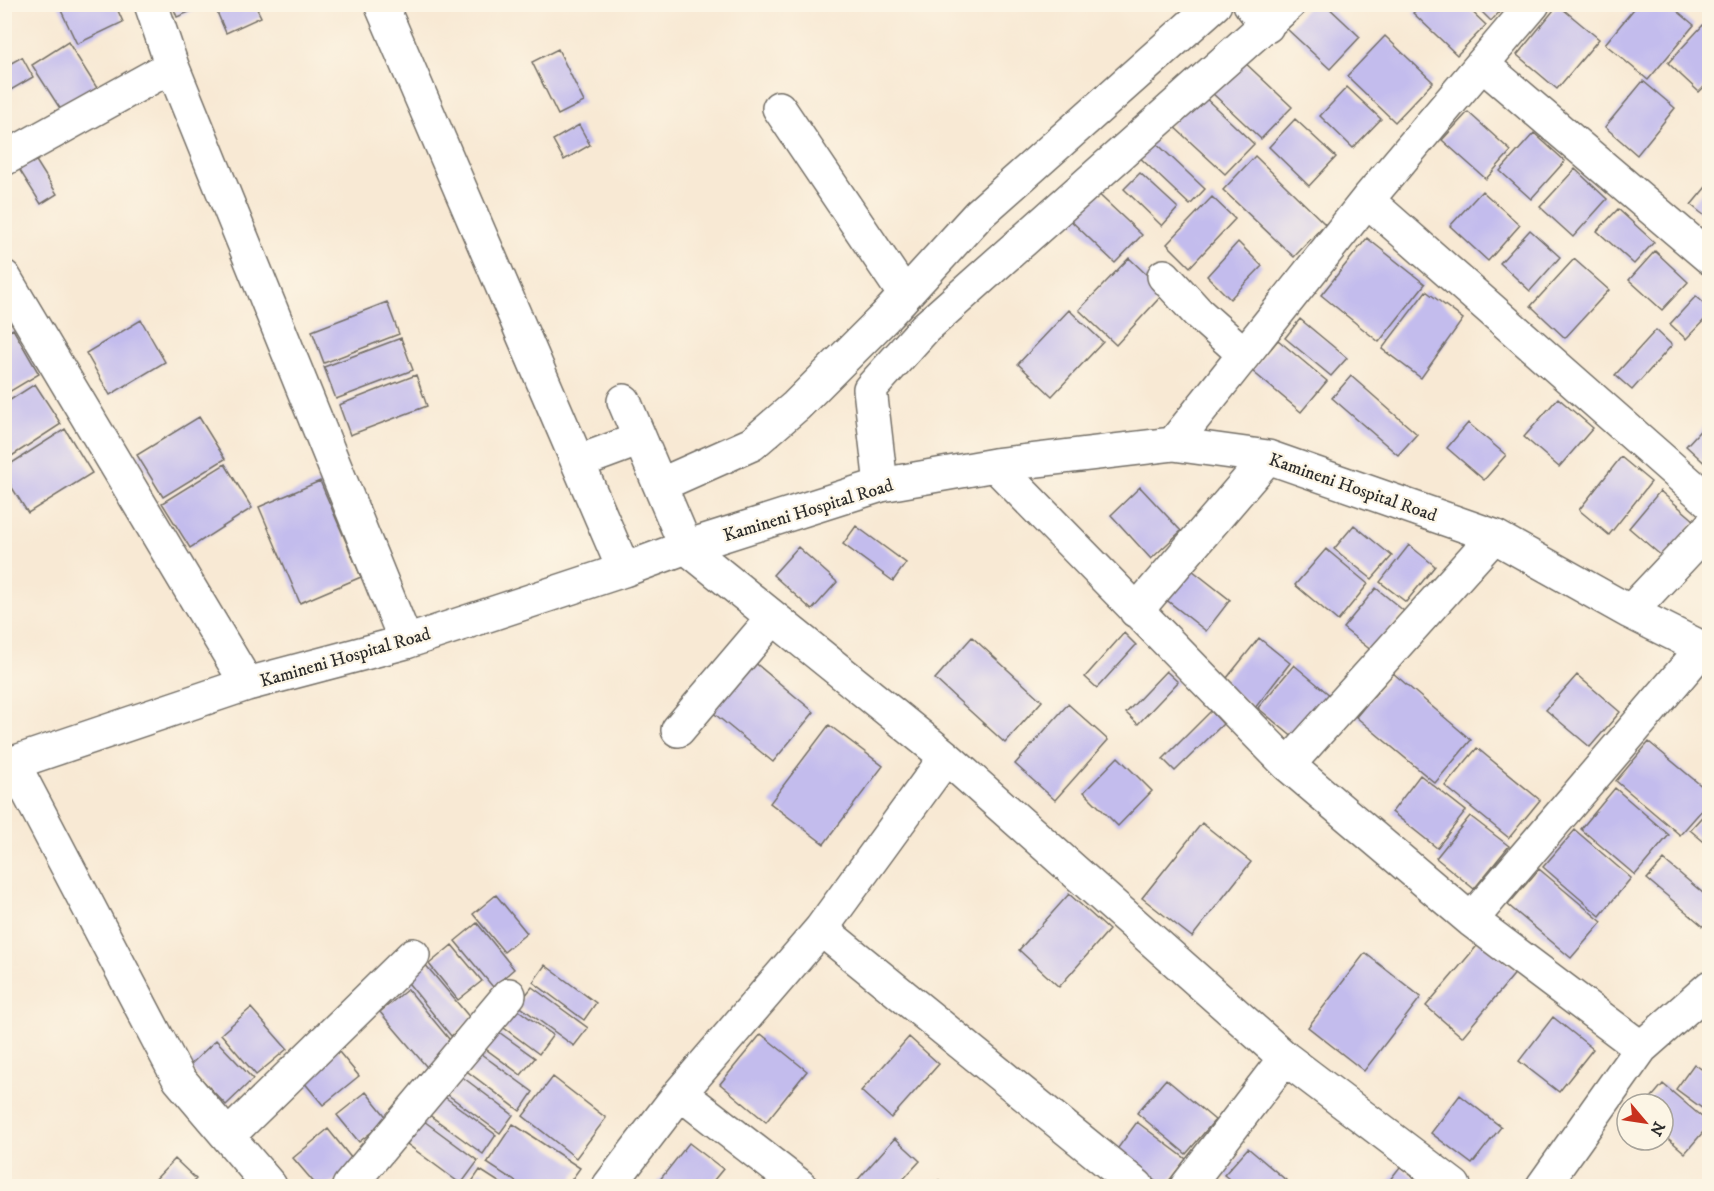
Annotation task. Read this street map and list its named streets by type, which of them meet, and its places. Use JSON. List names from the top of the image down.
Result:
{
  "streets": {
    "street": ["Kamineni Hospital Road"]
  },
  "north": "bottom right"
}
